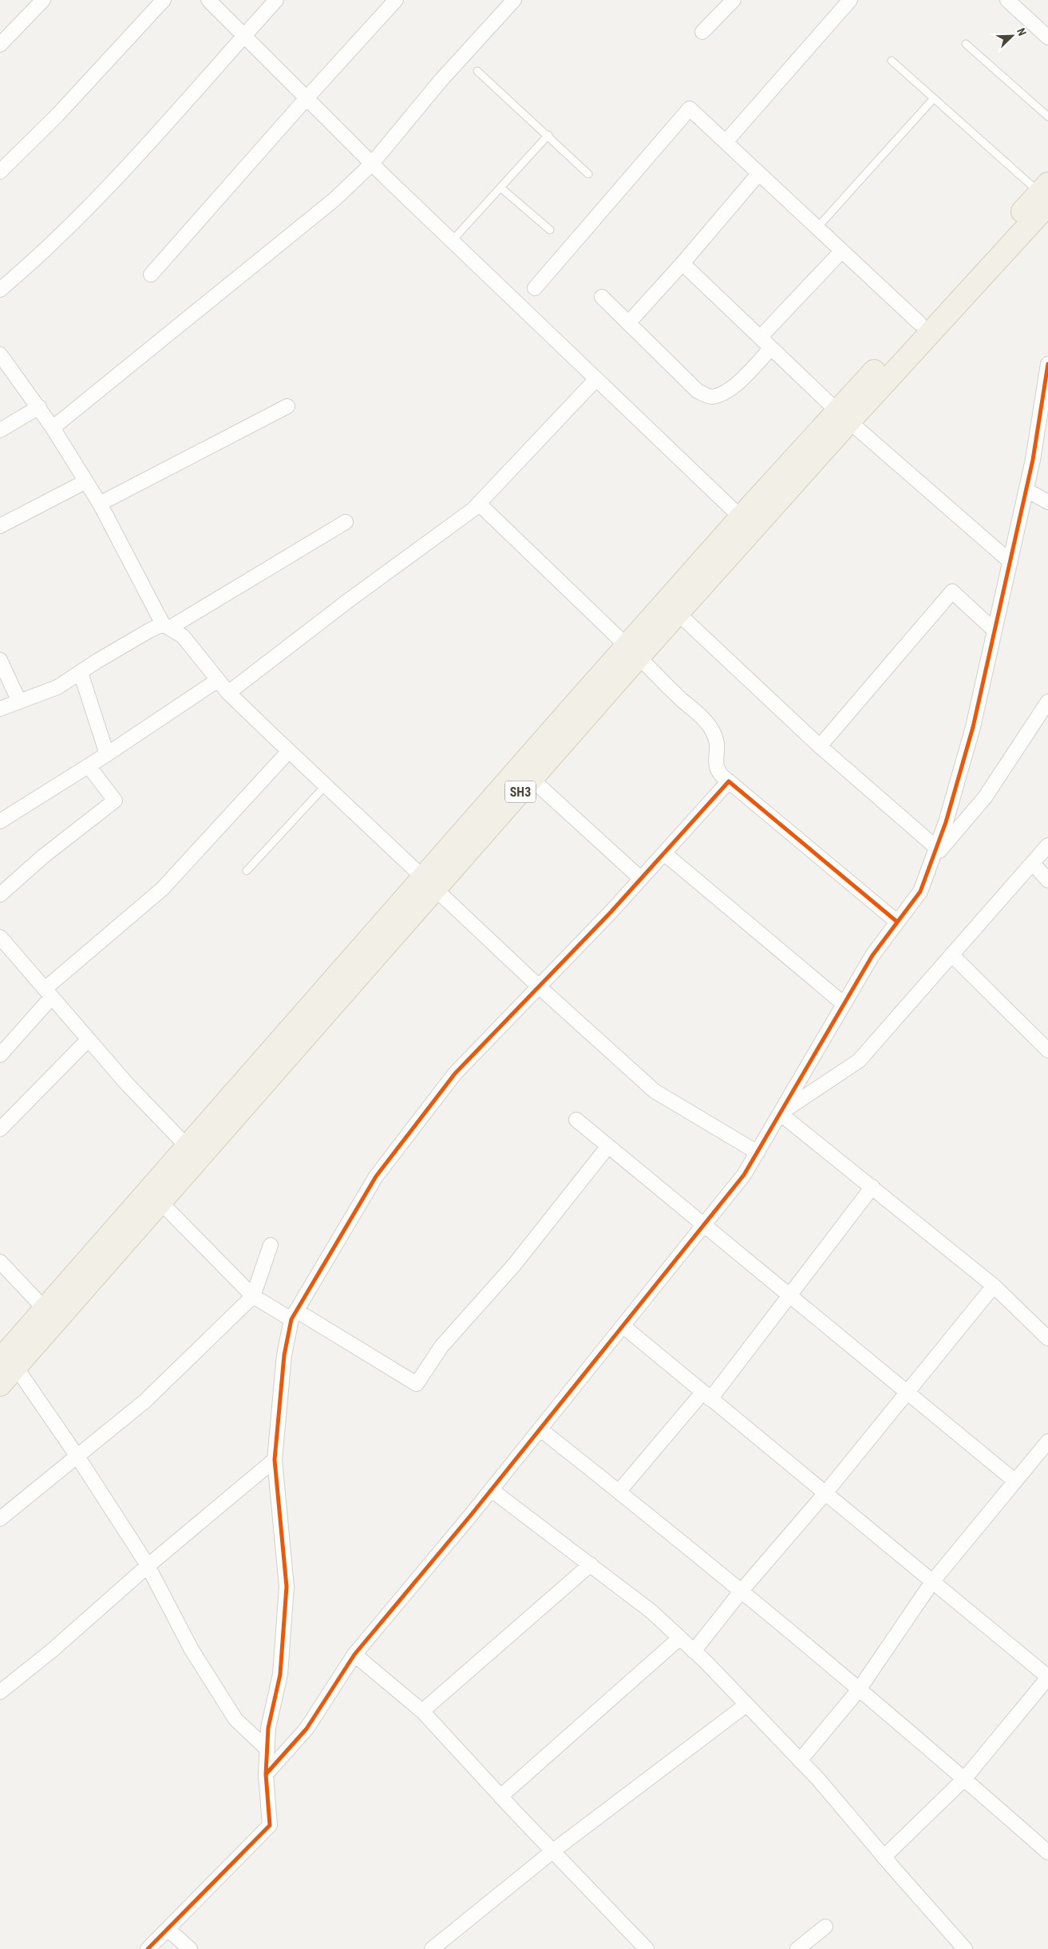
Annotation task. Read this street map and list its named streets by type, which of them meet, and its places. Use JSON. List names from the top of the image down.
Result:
{
  "streets": {
    "main road": ["SH3"]
  },
  "north": "top right"
}
